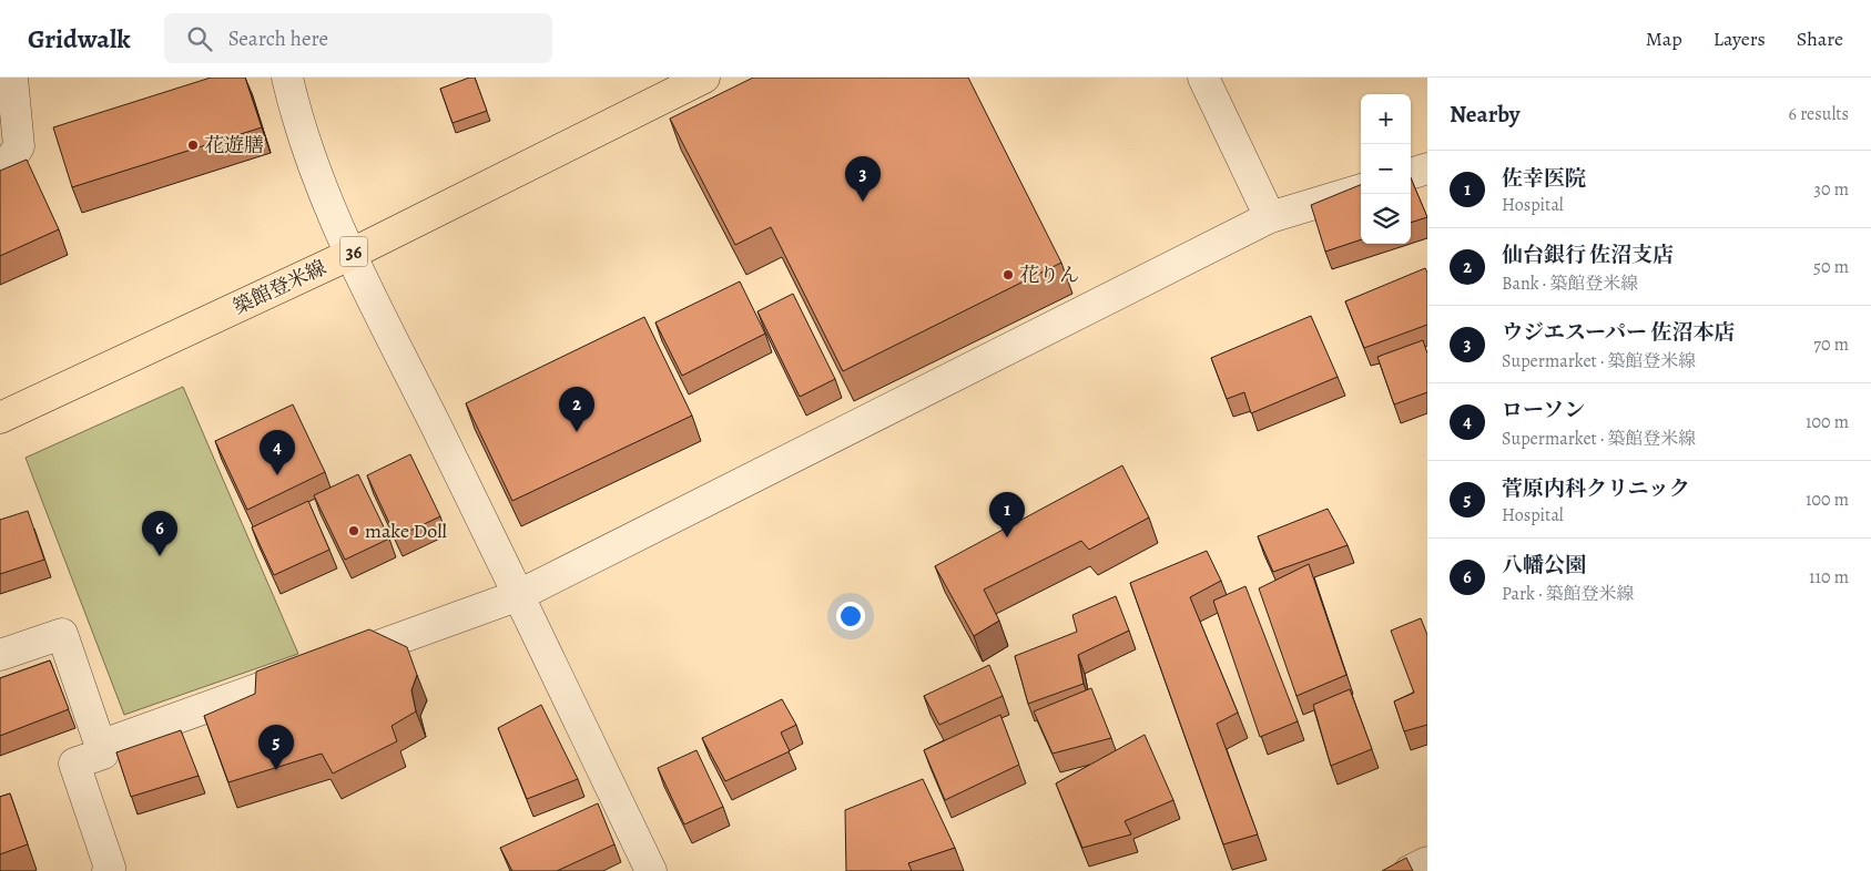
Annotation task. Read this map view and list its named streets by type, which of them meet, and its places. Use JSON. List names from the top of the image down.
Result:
{
  "streets": {
    "main road": ["36", "築館登米線"]
  },
  "places": ["花遊膳", "花りん", "make Doll"],
  "page": {
    "header": "Gridwalk",
    "search": "Search here",
    "nav": ["Map", "Layers", "Share"],
    "heading": ["Nearby", "6 results"],
    "map_buttons": ["+", "−"],
    "list": [
      {
        "mark": "1",
        "name": "佐幸医院",
        "note": "Hospital",
        "value": "30 m"
      },
      {
        "mark": "2",
        "name": "仙台銀行 佐沼支店",
        "note": "Bank · 築館登米線",
        "value": "50 m"
      },
      {
        "mark": "3",
        "name": "ウジエスーパー 佐沼本店",
        "note": "Supermarket · 築館登米線",
        "value": "70 m"
      },
      {
        "mark": "4",
        "name": "ローソン",
        "note": "Supermarket · 築館登米線",
        "value": "100 m"
      },
      {
        "mark": "5",
        "name": "菅原内科クリニック",
        "note": "Hospital",
        "value": "100 m"
      },
      {
        "mark": "6",
        "name": "八幡公園",
        "note": "Park · 築館登米線",
        "value": "110 m"
      }
    ],
    "pins": [
      "3",
      "2",
      "4",
      "1",
      "6",
      "5"
    ]
  }
}
